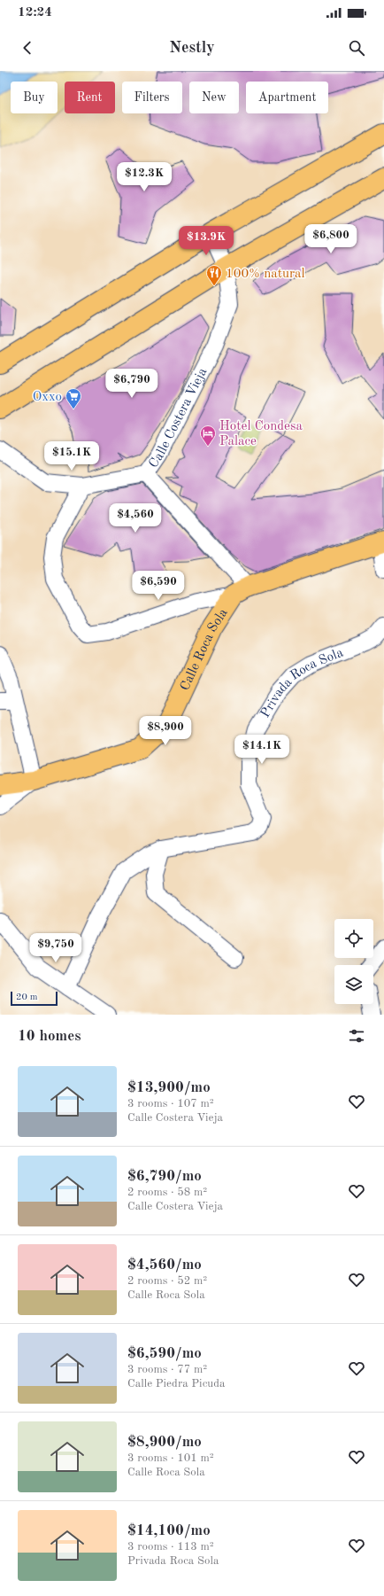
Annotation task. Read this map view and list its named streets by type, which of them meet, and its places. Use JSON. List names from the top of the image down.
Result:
{
  "streets": {
    "main road": ["Calle Roca Sola"],
    "street": ["Calle Costera Vieja", "Privada Roca Sola"]
  },
  "places": {
    "restaurant": ["100% natural"],
    "supermarket": ["Oxxo"],
    "hotel": ["Hotel Condesa Palace"]
  },
  "scale_bar": "20 m",
  "page": {
    "status": "12:24",
    "header": "Nestly",
    "chip": [
      "Buy",
      "Rent",
      "Filters",
      "New",
      "Apartment"
    ],
    "price": [
      "$12.3K",
      "$6,800",
      "$13.9K",
      "$6,790",
      "$15.1K",
      "$4,560",
      "$6,590",
      "$8,900",
      "$14.1K",
      "$9,750"
    ],
    "scale": "20 m",
    "heading": "10 homes",
    "list": [
      {
        "name": "$13,900/mo",
        "note": "3 rooms · 107 m² · Calle Costera Vieja"
      },
      {
        "name": "$6,790/mo",
        "note": "2 rooms · 58 m² · Calle Costera Vieja"
      },
      {
        "name": "$4,560/mo",
        "note": "2 rooms · 52 m² · Calle Roca Sola"
      },
      {
        "name": "$6,590/mo",
        "note": "3 rooms · 77 m² · Calle Piedra Picuda"
      },
      {
        "name": "$8,900/mo",
        "note": "3 rooms · 101 m² · Calle Roca Sola"
      },
      {
        "name": "$14,100/mo",
        "note": "3 rooms · 113 m² · Privada Roca Sola"
      }
    ]
  }
}
